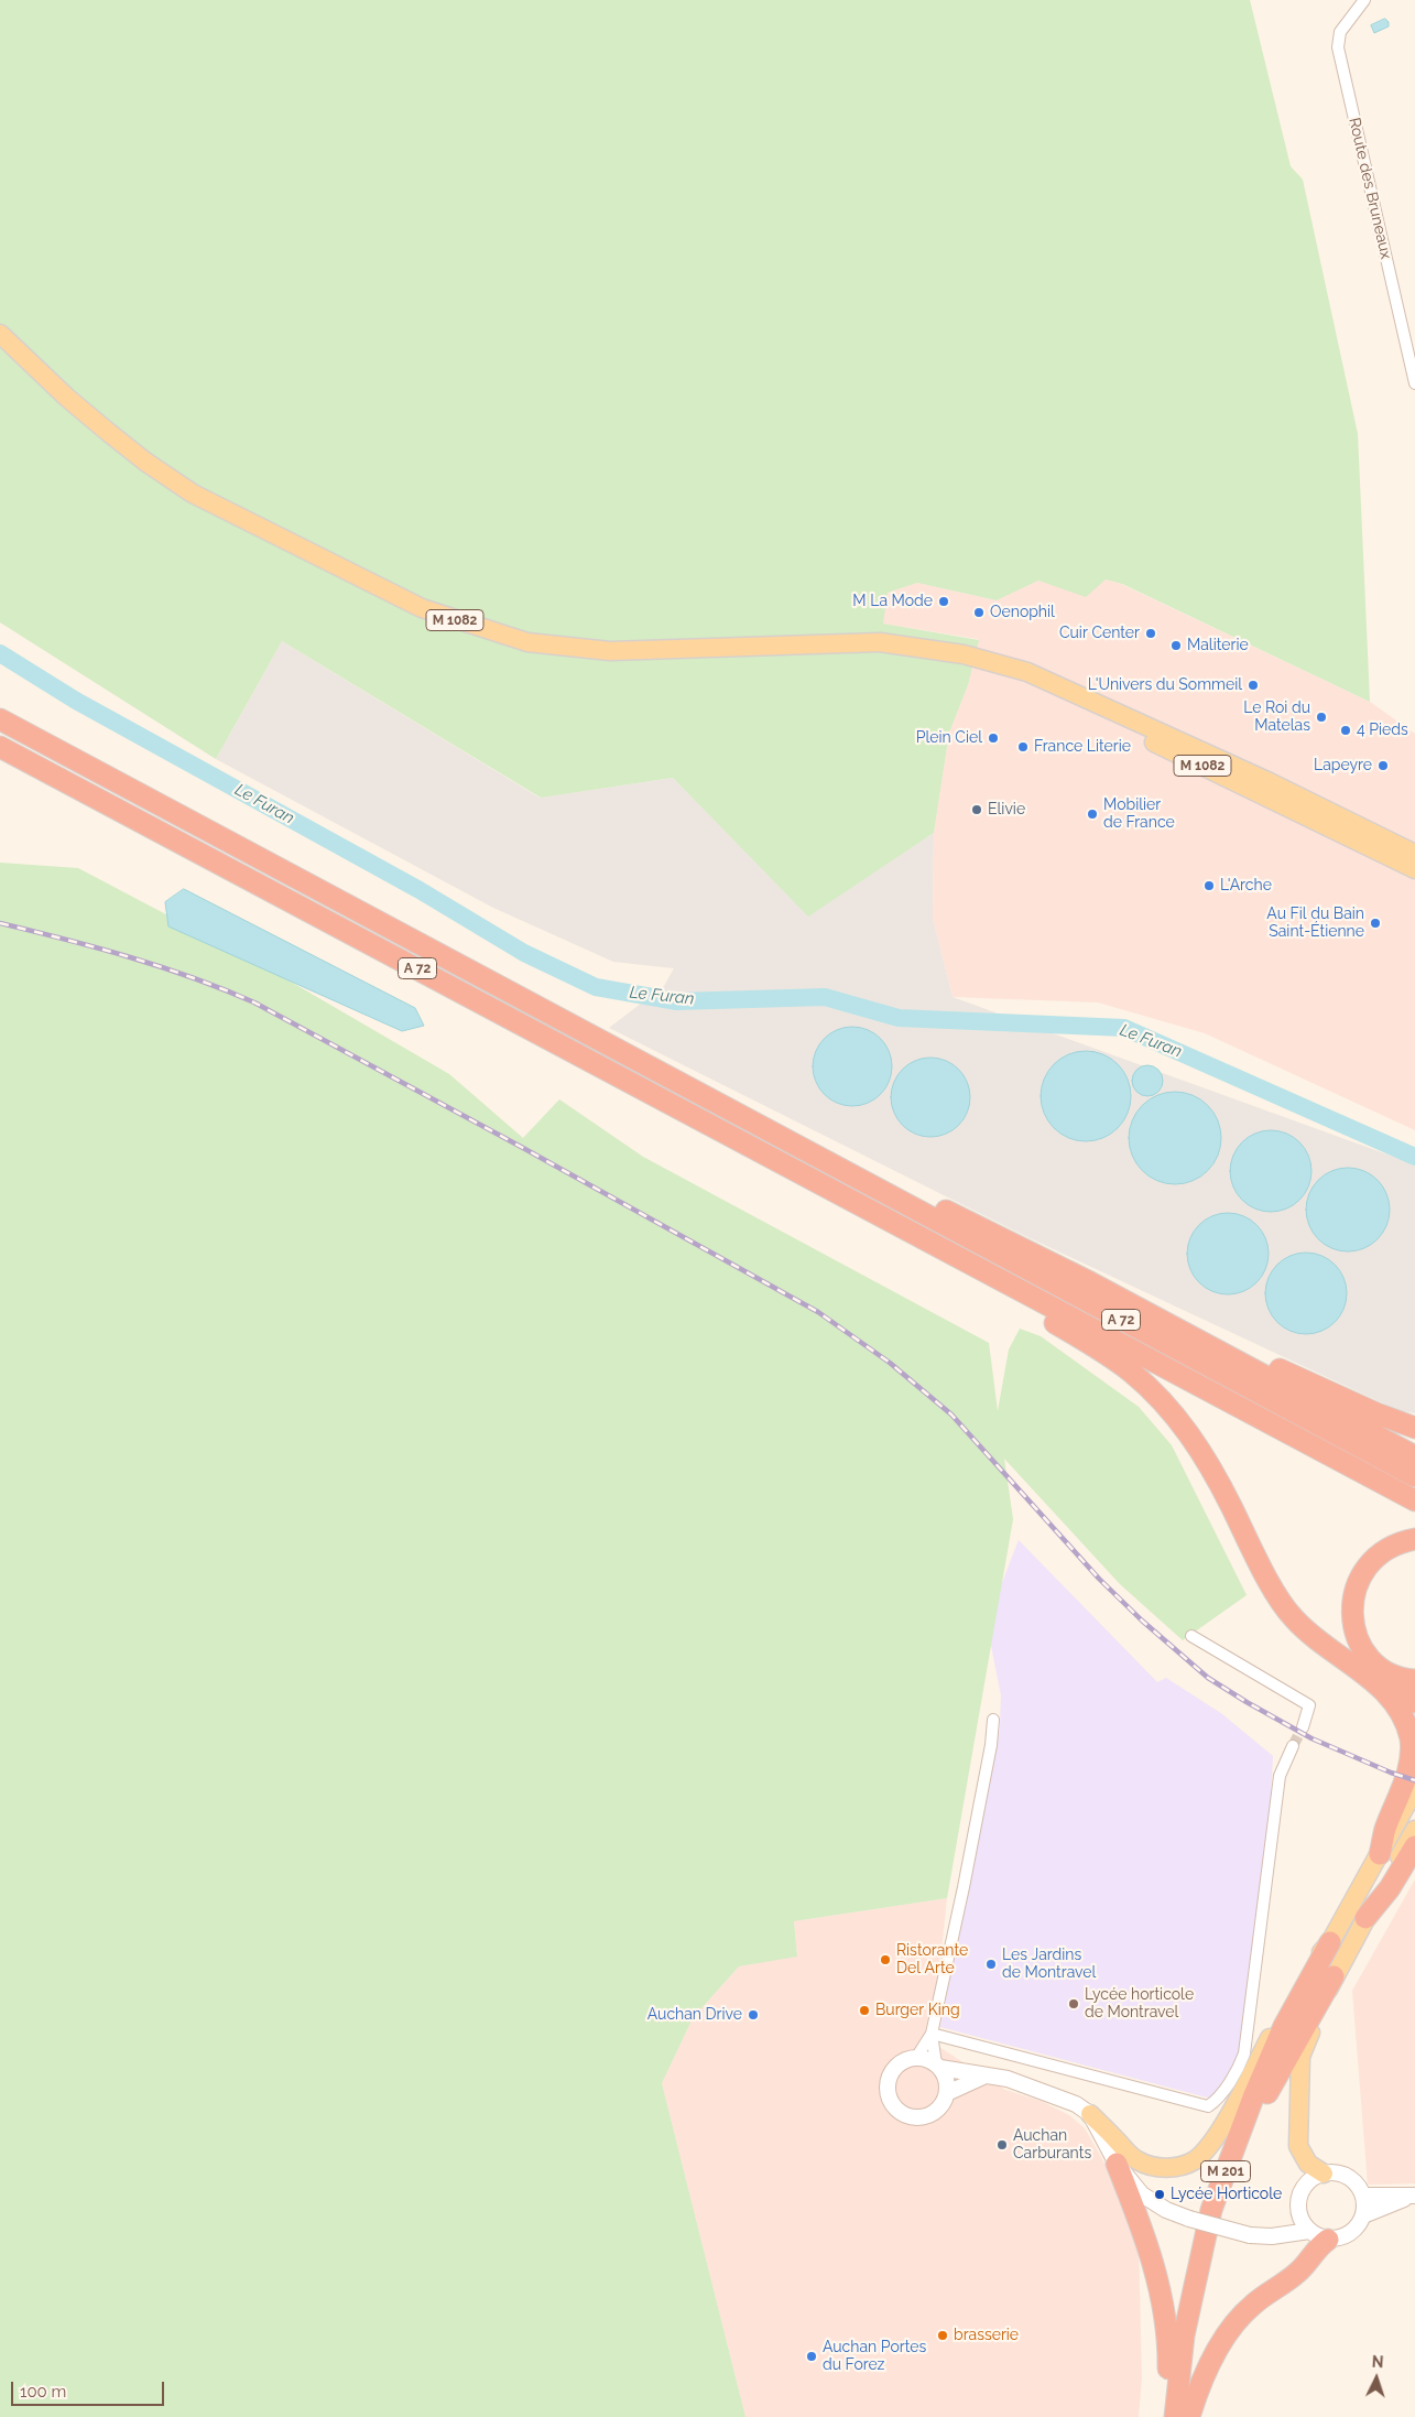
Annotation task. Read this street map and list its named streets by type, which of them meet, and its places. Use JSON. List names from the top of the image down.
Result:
{
  "streets": {
    "highway": ["A 72", "M 201"],
    "main road": ["M 1082"],
    "street": ["Route des Bruneaux"]
  },
  "water": ["Le Furan"],
  "places": [
    "M La Mode",
    "Oenophil",
    "Cuir Center",
    "Maliterie",
    "L'Univers du Sommeil",
    "Le Roi du Matelas",
    "4 Pieds",
    "Plein Ciel",
    "France Literie",
    "Lapeyre",
    "Elivie",
    "Mobilier de France",
    "L'Arche",
    "Au Fil du Bain Saint-Étienne",
    "Ristorante Del Arte",
    "Les Jardins de Montravel",
    "Lycée horticole de Montravel",
    "Burger King",
    "Auchan Drive",
    "Auchan Carburants",
    "Lycée Horticole",
    "brasserie",
    "Auchan Portes du Forez"
  ],
  "scale_bar": "100 m",
  "north": "top"
}
